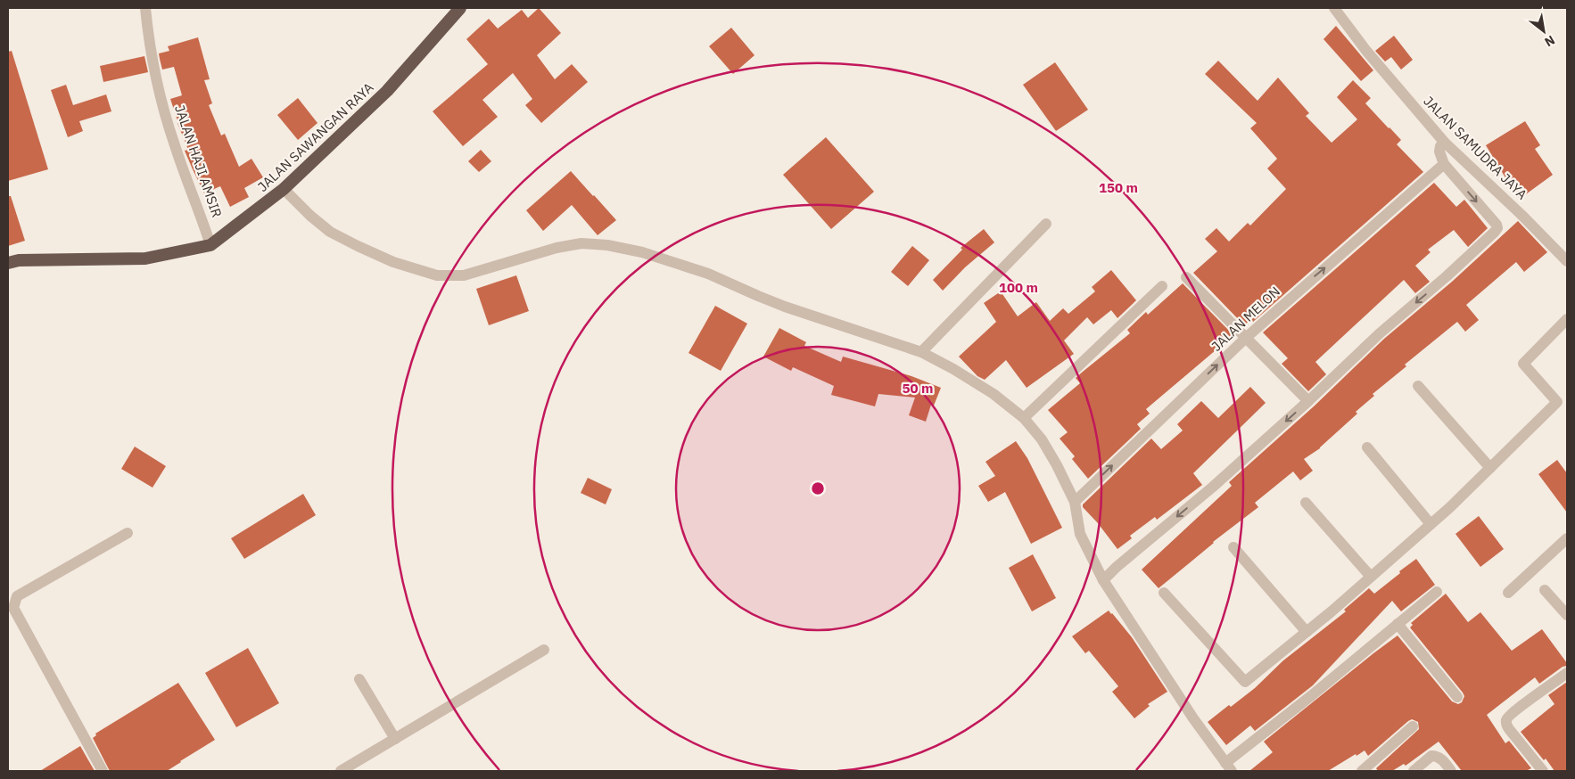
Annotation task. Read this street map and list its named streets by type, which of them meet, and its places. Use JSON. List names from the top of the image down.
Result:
{
  "streets": {
    "highway": ["JALAN SAWANGAN RAYA"],
    "street": ["JALAN SAMUDRA JAYA", "JALAN HAJI AMSIR", "JALAN MELON"]
  },
  "crossings": [
    ["JALAN SAWANGAN RAYA", "JALAN HAJI AMSIR"]
  ],
  "north": "bottom right",
  "rings": ["150 m", "100 m", "50 m"]
}
